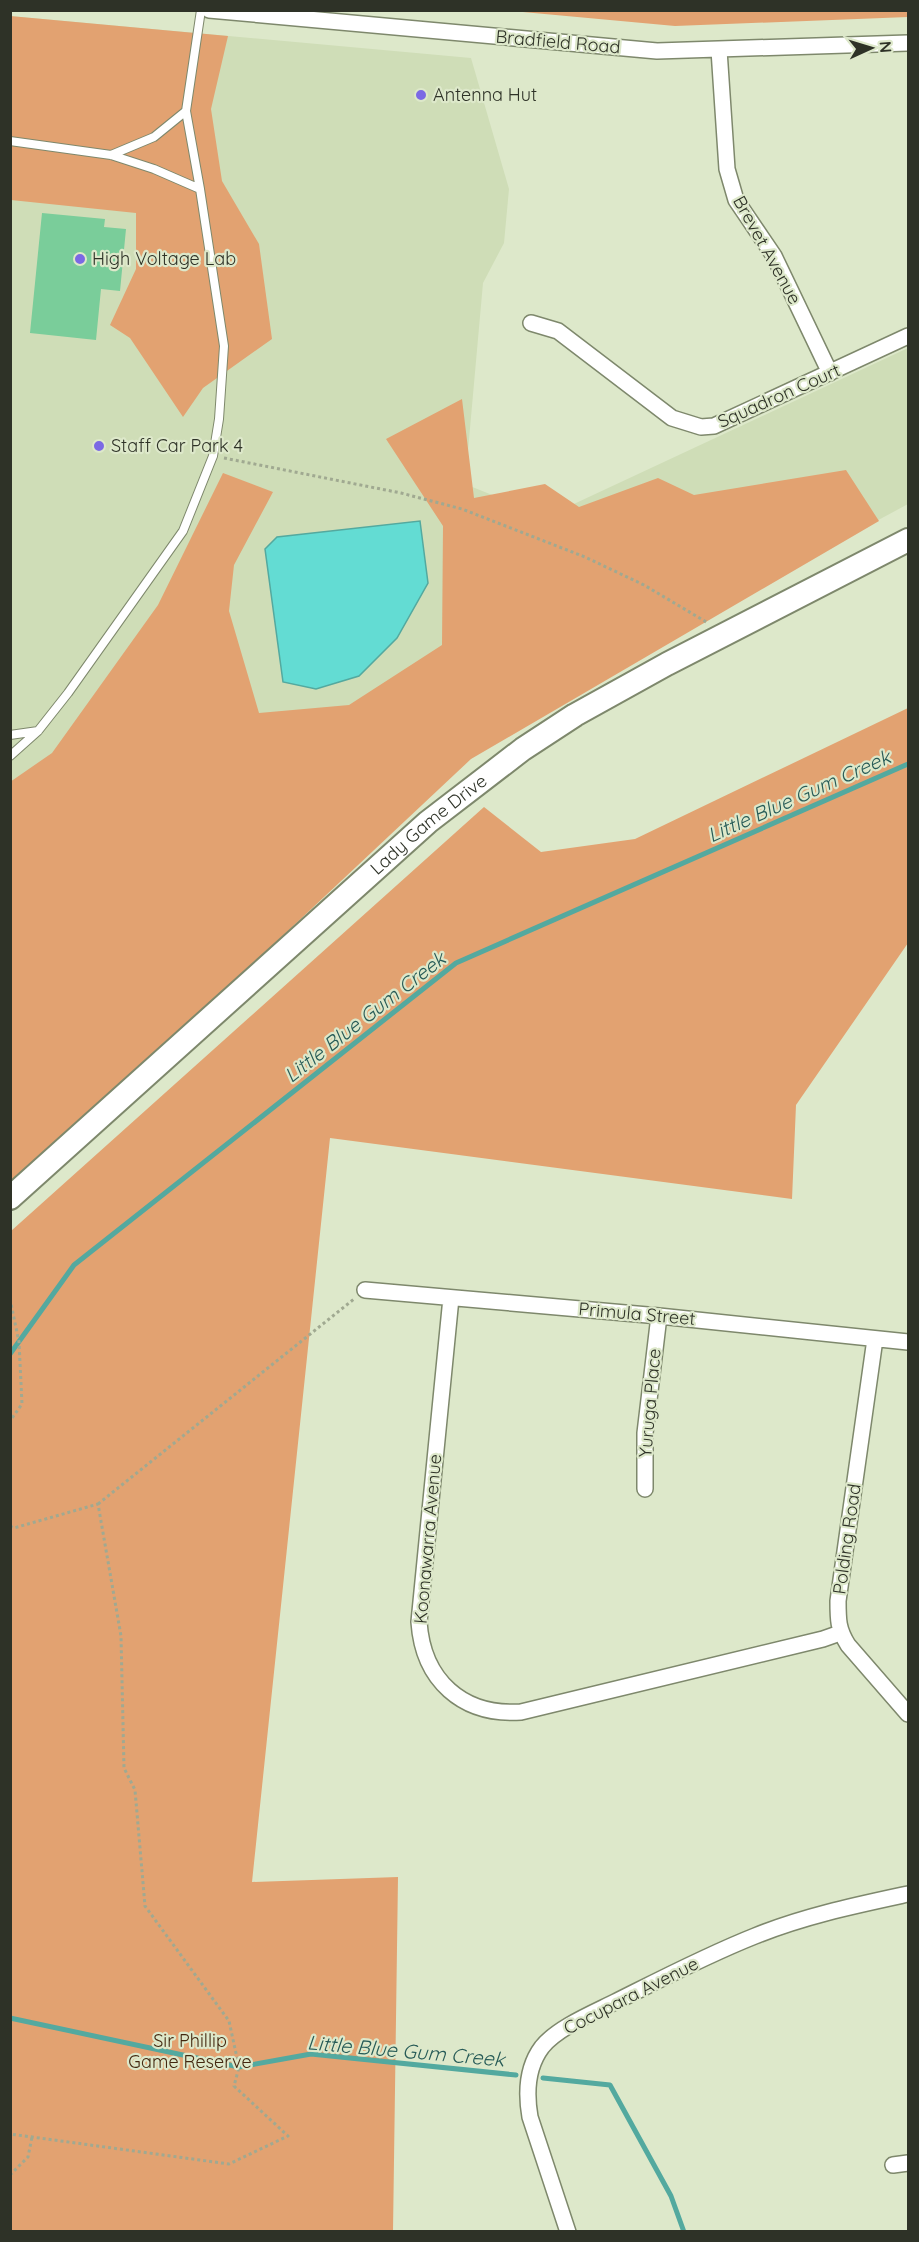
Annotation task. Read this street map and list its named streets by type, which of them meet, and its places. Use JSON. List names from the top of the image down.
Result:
{
  "streets": {
    "main road": ["Lady Game Drive"],
    "street": [
      "Bradfield Road",
      "Brevet Avenue",
      "Squadron Court",
      "Primula Street",
      "Yuruga Place",
      "Koonawarra Avenue",
      "Polding Road",
      "Cocupara Avenue"
    ]
  },
  "crossings": [
    ["Bradfield Road", "Brevet Avenue"],
    ["Brevet Avenue", "Squadron Court"],
    ["Primula Street", "Yuruga Place"],
    ["Primula Street", "Koonawarra Avenue"],
    ["Primula Street", "Polding Road"],
    ["Koonawarra Avenue", "Polding Road"]
  ],
  "water": ["Little Blue Gum Creek"],
  "parks": ["Sir Phillip Game Reserve"],
  "places": ["Antenna Hut", "High Voltage Lab", "Staff Car Park 4"],
  "north": "right"
}
